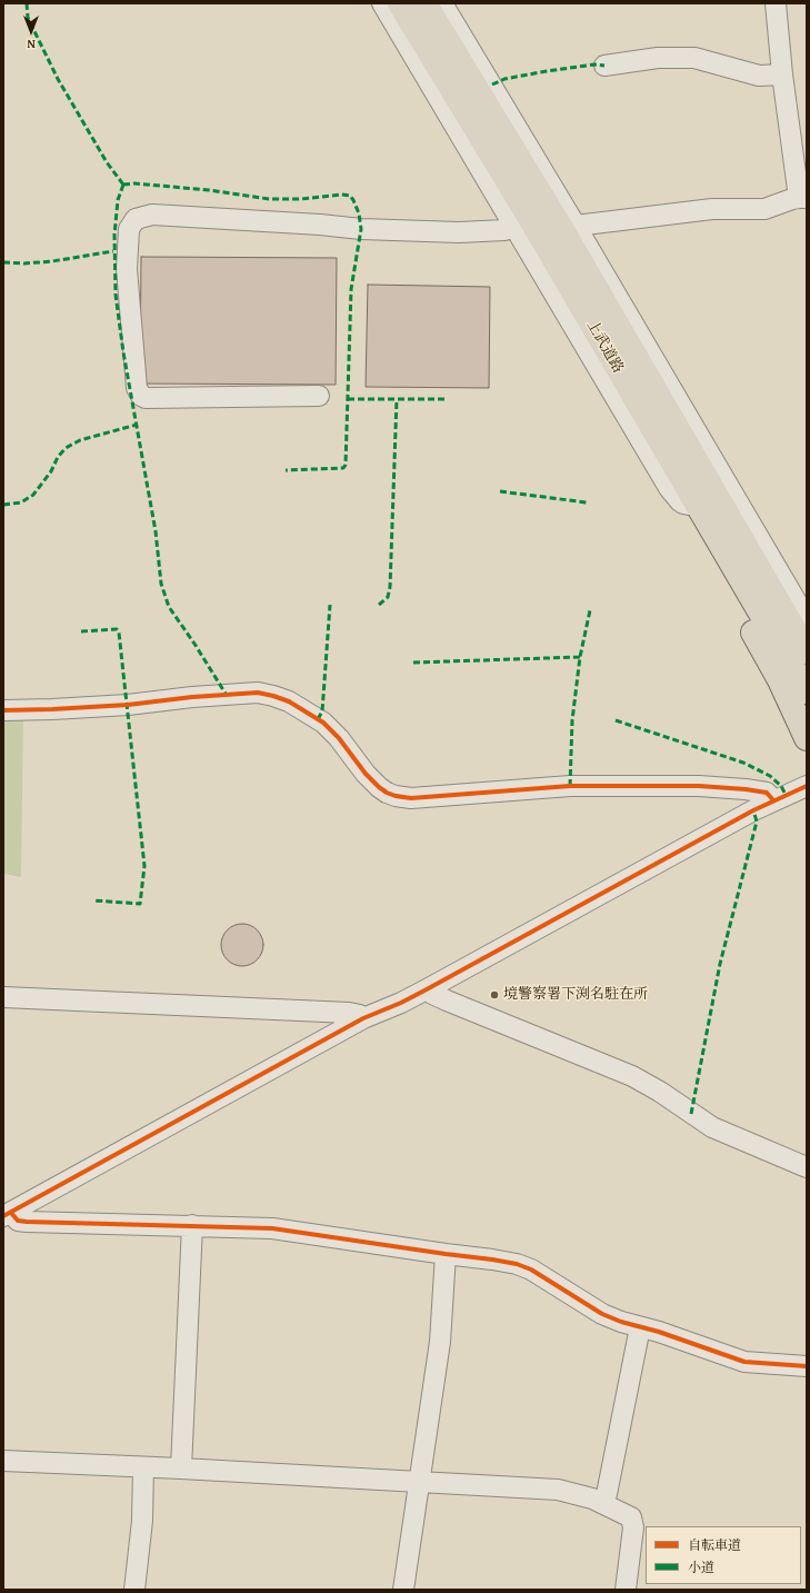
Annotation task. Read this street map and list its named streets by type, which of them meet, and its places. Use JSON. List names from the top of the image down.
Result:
{
  "streets": {
    "highway": ["上武道路"]
  },
  "places": ["境警察署下渕名駐在所"],
  "legend": ["自転車道", "小道"],
  "north": "bottom"
}
